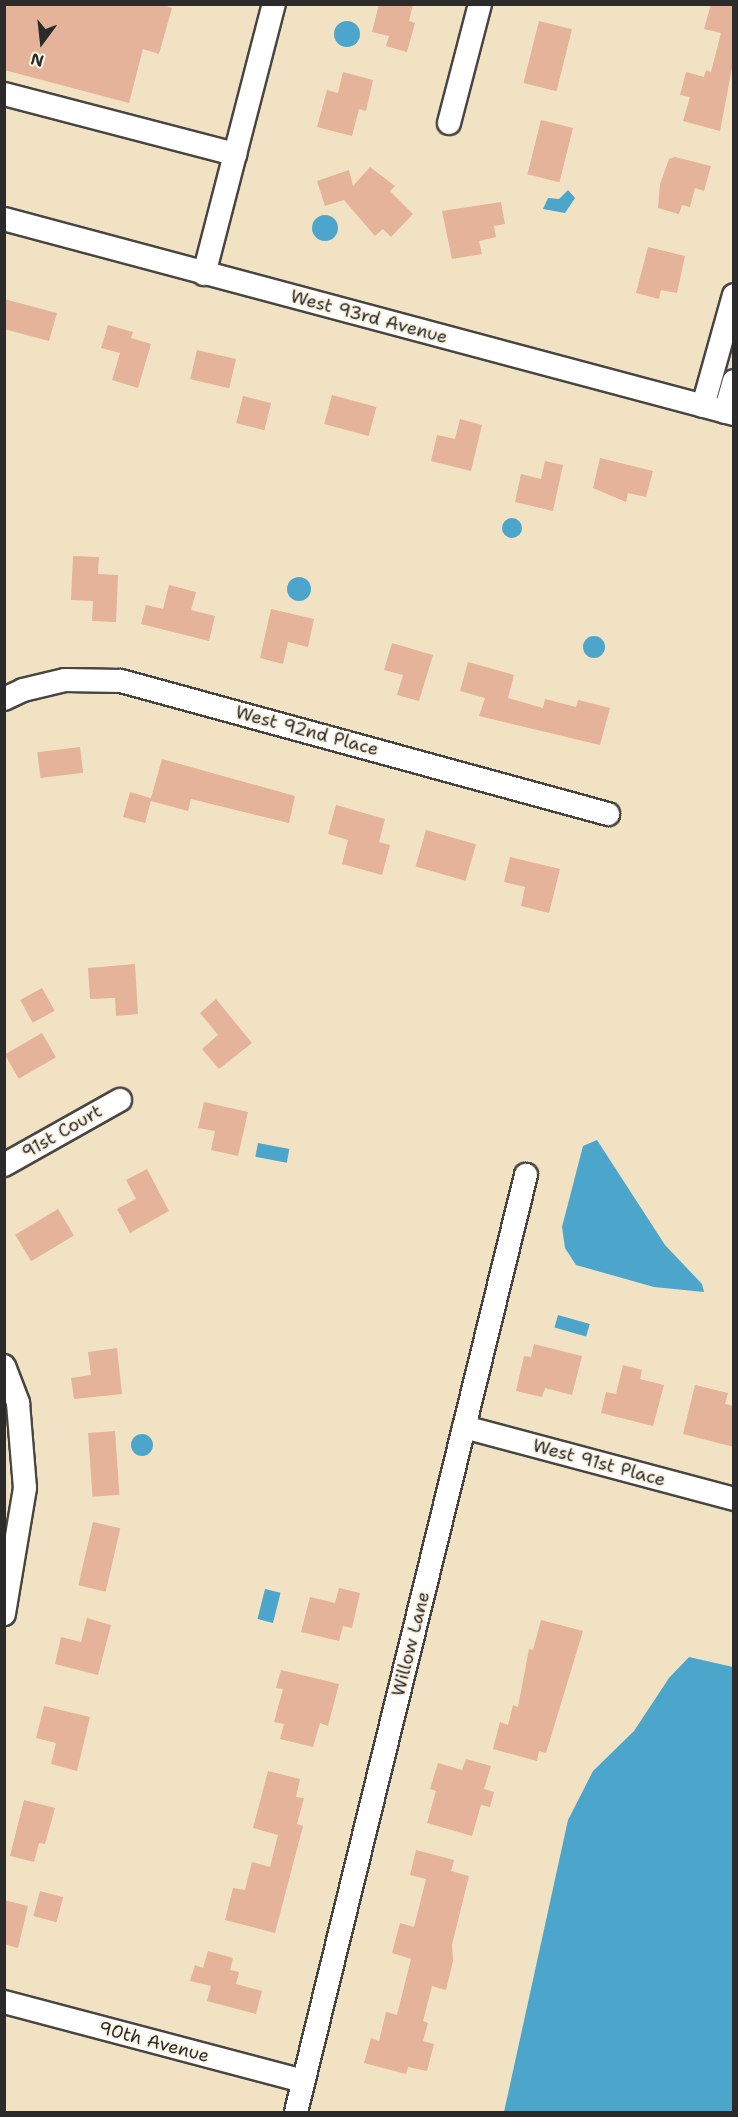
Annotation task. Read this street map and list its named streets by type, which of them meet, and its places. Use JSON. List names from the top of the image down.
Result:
{
  "streets": {
    "street": [
      "West 93rd Avenue",
      "West 92nd Place",
      "91st Court",
      "West 91st Place",
      "Willow Lane",
      "90th Avenue"
    ]
  },
  "crossings": [
    ["West 91st Place", "Willow Lane"],
    ["Willow Lane", "90th Avenue"]
  ],
  "north": "bottom"
}
